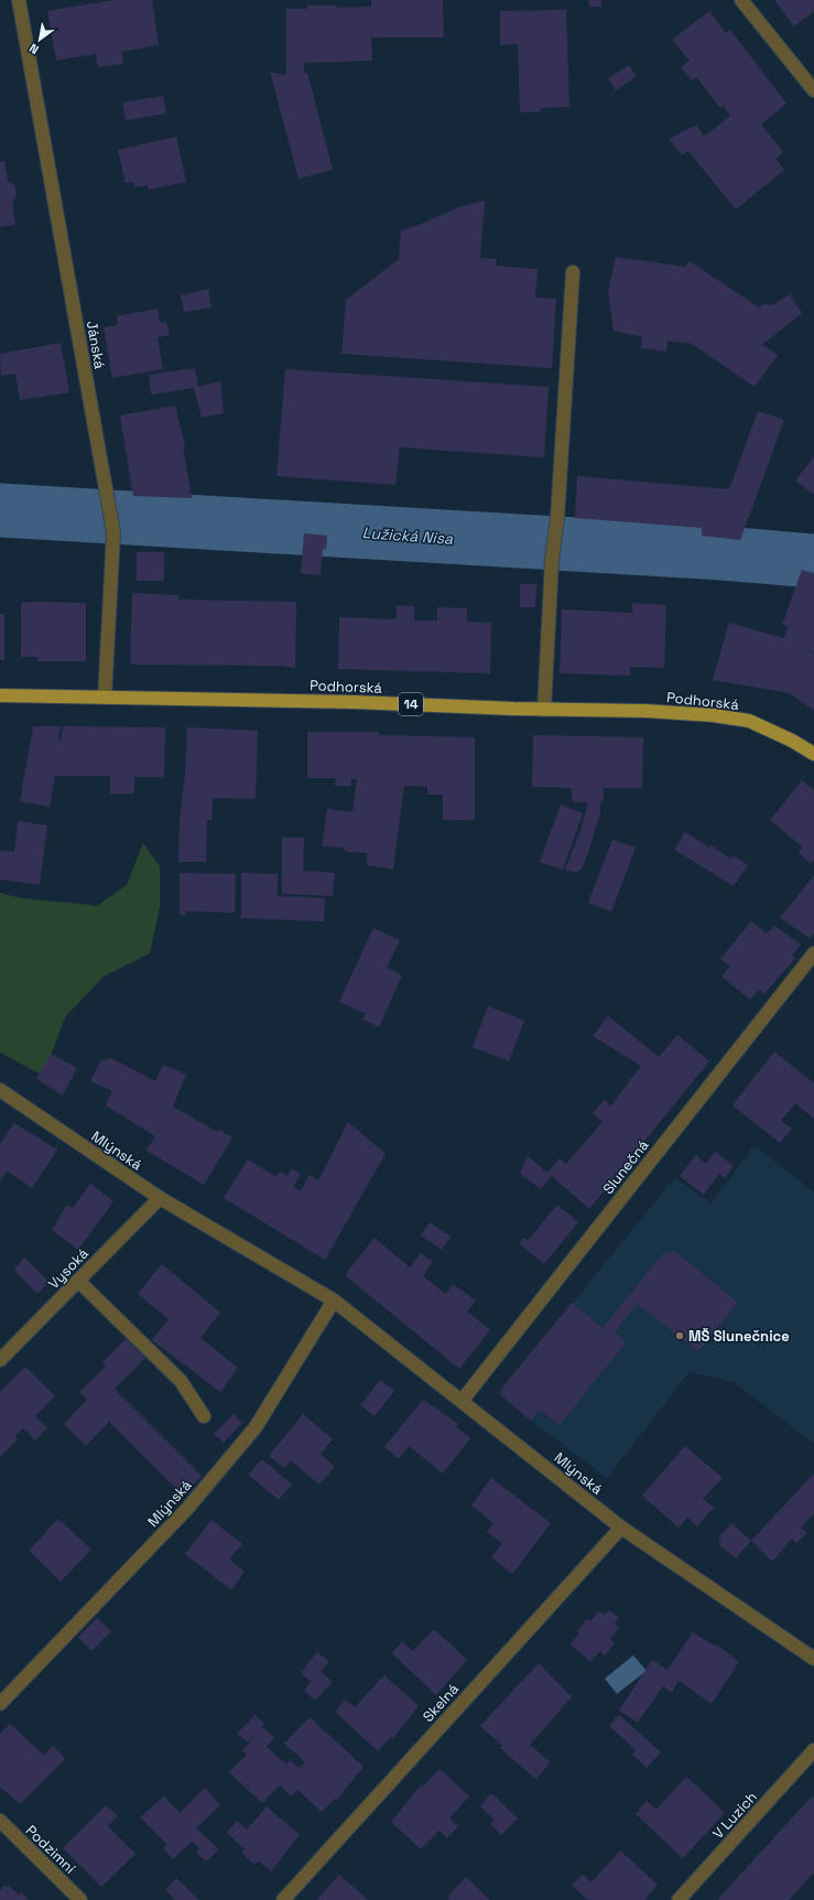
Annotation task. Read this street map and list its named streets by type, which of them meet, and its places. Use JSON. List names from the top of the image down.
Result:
{
  "streets": {
    "main road": ["Podhorská", "14"],
    "street": [
      "Jánská",
      "Mlýnská",
      "Slunečná",
      "Vysoká",
      "Skelná",
      "V Luzích",
      "Podzimní"
    ]
  },
  "crossings": [
    ["Jánská", "Podhorská"],
    ["Mlýnská", "Slunečná"],
    ["Mlýnská", "Vysoká"],
    ["Mlýnská", "Skelná"]
  ],
  "water": ["Lužická Nisa"],
  "places": ["MŠ Slunečnice"],
  "north": "bottom left"
}
